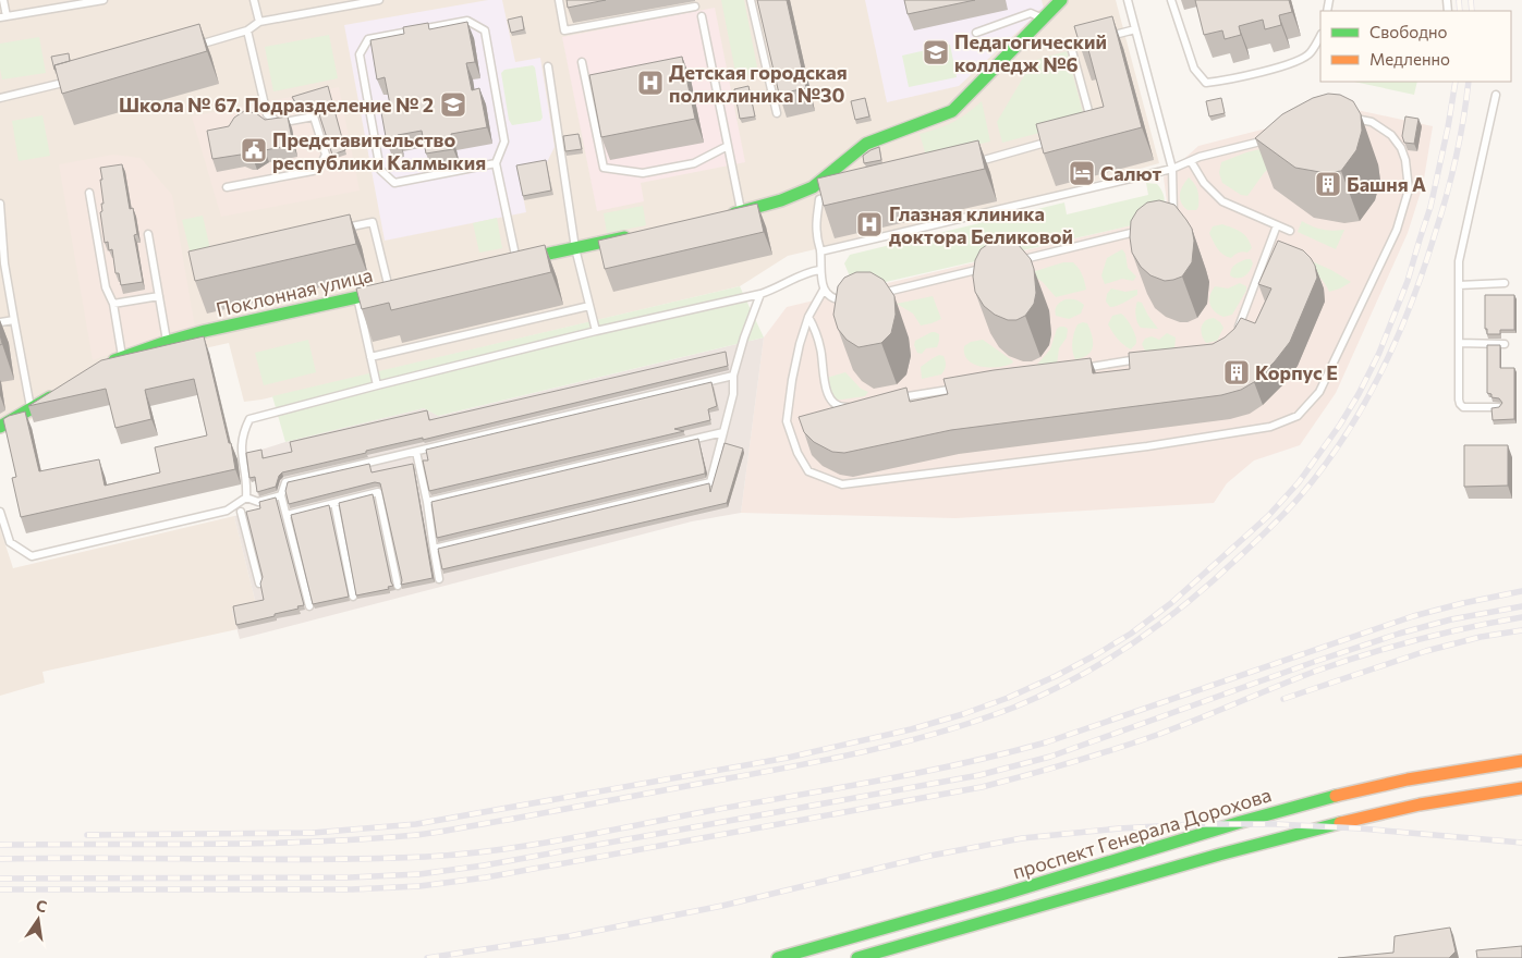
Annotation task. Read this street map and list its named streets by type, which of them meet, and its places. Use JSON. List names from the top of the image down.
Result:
{
  "streets": {
    "main road": ["Поклонная улица", "проспект Генерала Дорохова"]
  },
  "places": {
    "school or university": ["Педагогический колледж №6", "Школа № 67. Подразделение № 2"],
    "hospital": ["Детская городская поликлиника №30", "Глазная клиника доктора Беликовой"],
    "public building": ["Представительство республики Калмыкия"],
    "hotel": ["Салют"],
    "building": ["Башня А", "Корпус E"]
  },
  "legend": ["Свободно", "Медленно"],
  "north": "top"
}
